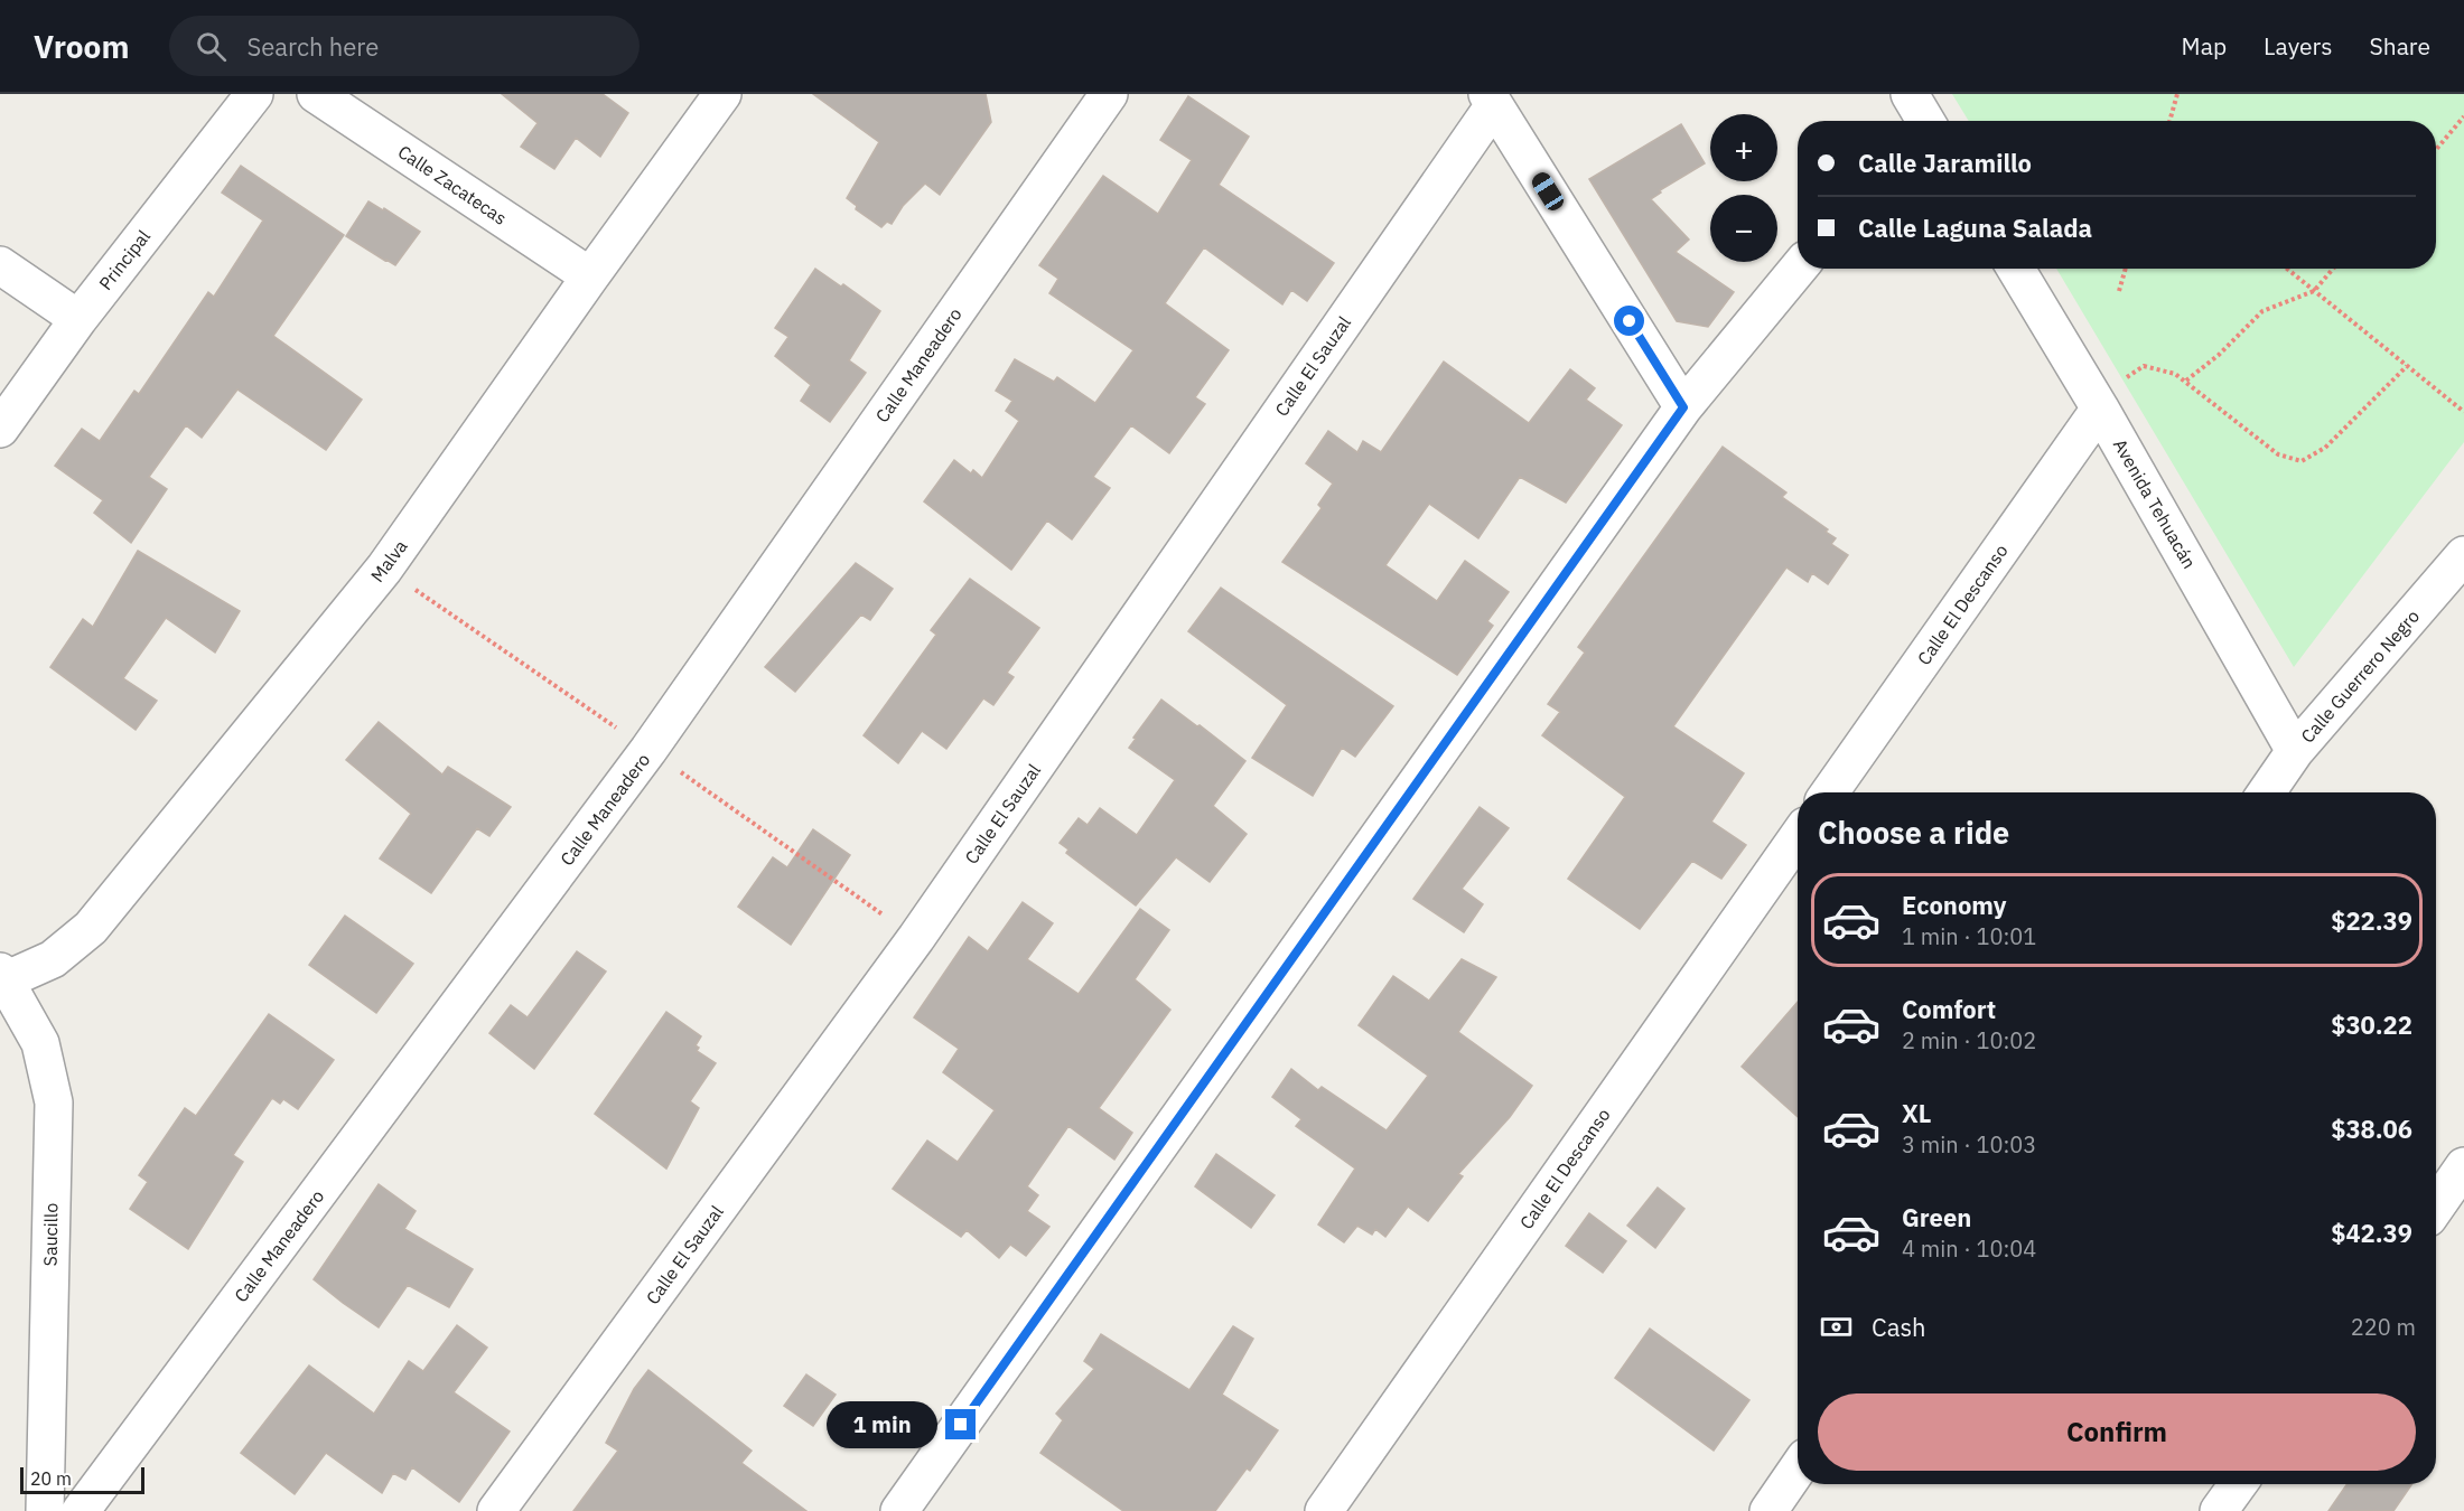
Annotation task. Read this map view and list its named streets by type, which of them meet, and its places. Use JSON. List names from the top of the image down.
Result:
{
  "streets": {
    "street": [
      "Calle Zacatecas",
      "Principal",
      "Calle Maneadero",
      "Calle El Sauzal",
      "Avenida Tehuacán",
      "Malva",
      "Calle El Descanso",
      "Calle Guerrero Negro",
      "Saucillo"
    ]
  },
  "crossings": [
    ["Calle Zacatecas", "Malva"],
    ["Avenida Tehuacán", "Calle El Descanso"],
    ["Avenida Tehuacán", "Calle Guerrero Negro"],
    ["Malva", "Saucillo"]
  ],
  "scale_bar": "20 m",
  "page": {
    "header": "Vroom",
    "search": "Search here",
    "nav": ["Map", "Layers", "Share"],
    "map_buttons": ["+", "−"],
    "banner": ["Calle Jaramillo", "Calle Laguna Salada"],
    "heading": "Choose a ride",
    "list": [
      {
        "name": "Economy",
        "note": "1 min · 10:01",
        "value": "$22.39"
      },
      {
        "name": "Comfort",
        "note": "2 min · 10:02",
        "value": "$30.22"
      },
      {
        "name": "XL",
        "note": "3 min · 10:03",
        "value": "$38.06"
      },
      {
        "name": "Green",
        "note": "4 min · 10:04",
        "value": "$42.39"
      }
    ],
    "pay": ["Cash", "220 m"],
    "buttons": "Confirm",
    "bubble": "1 min",
    "scale": "20 m"
  }
}
